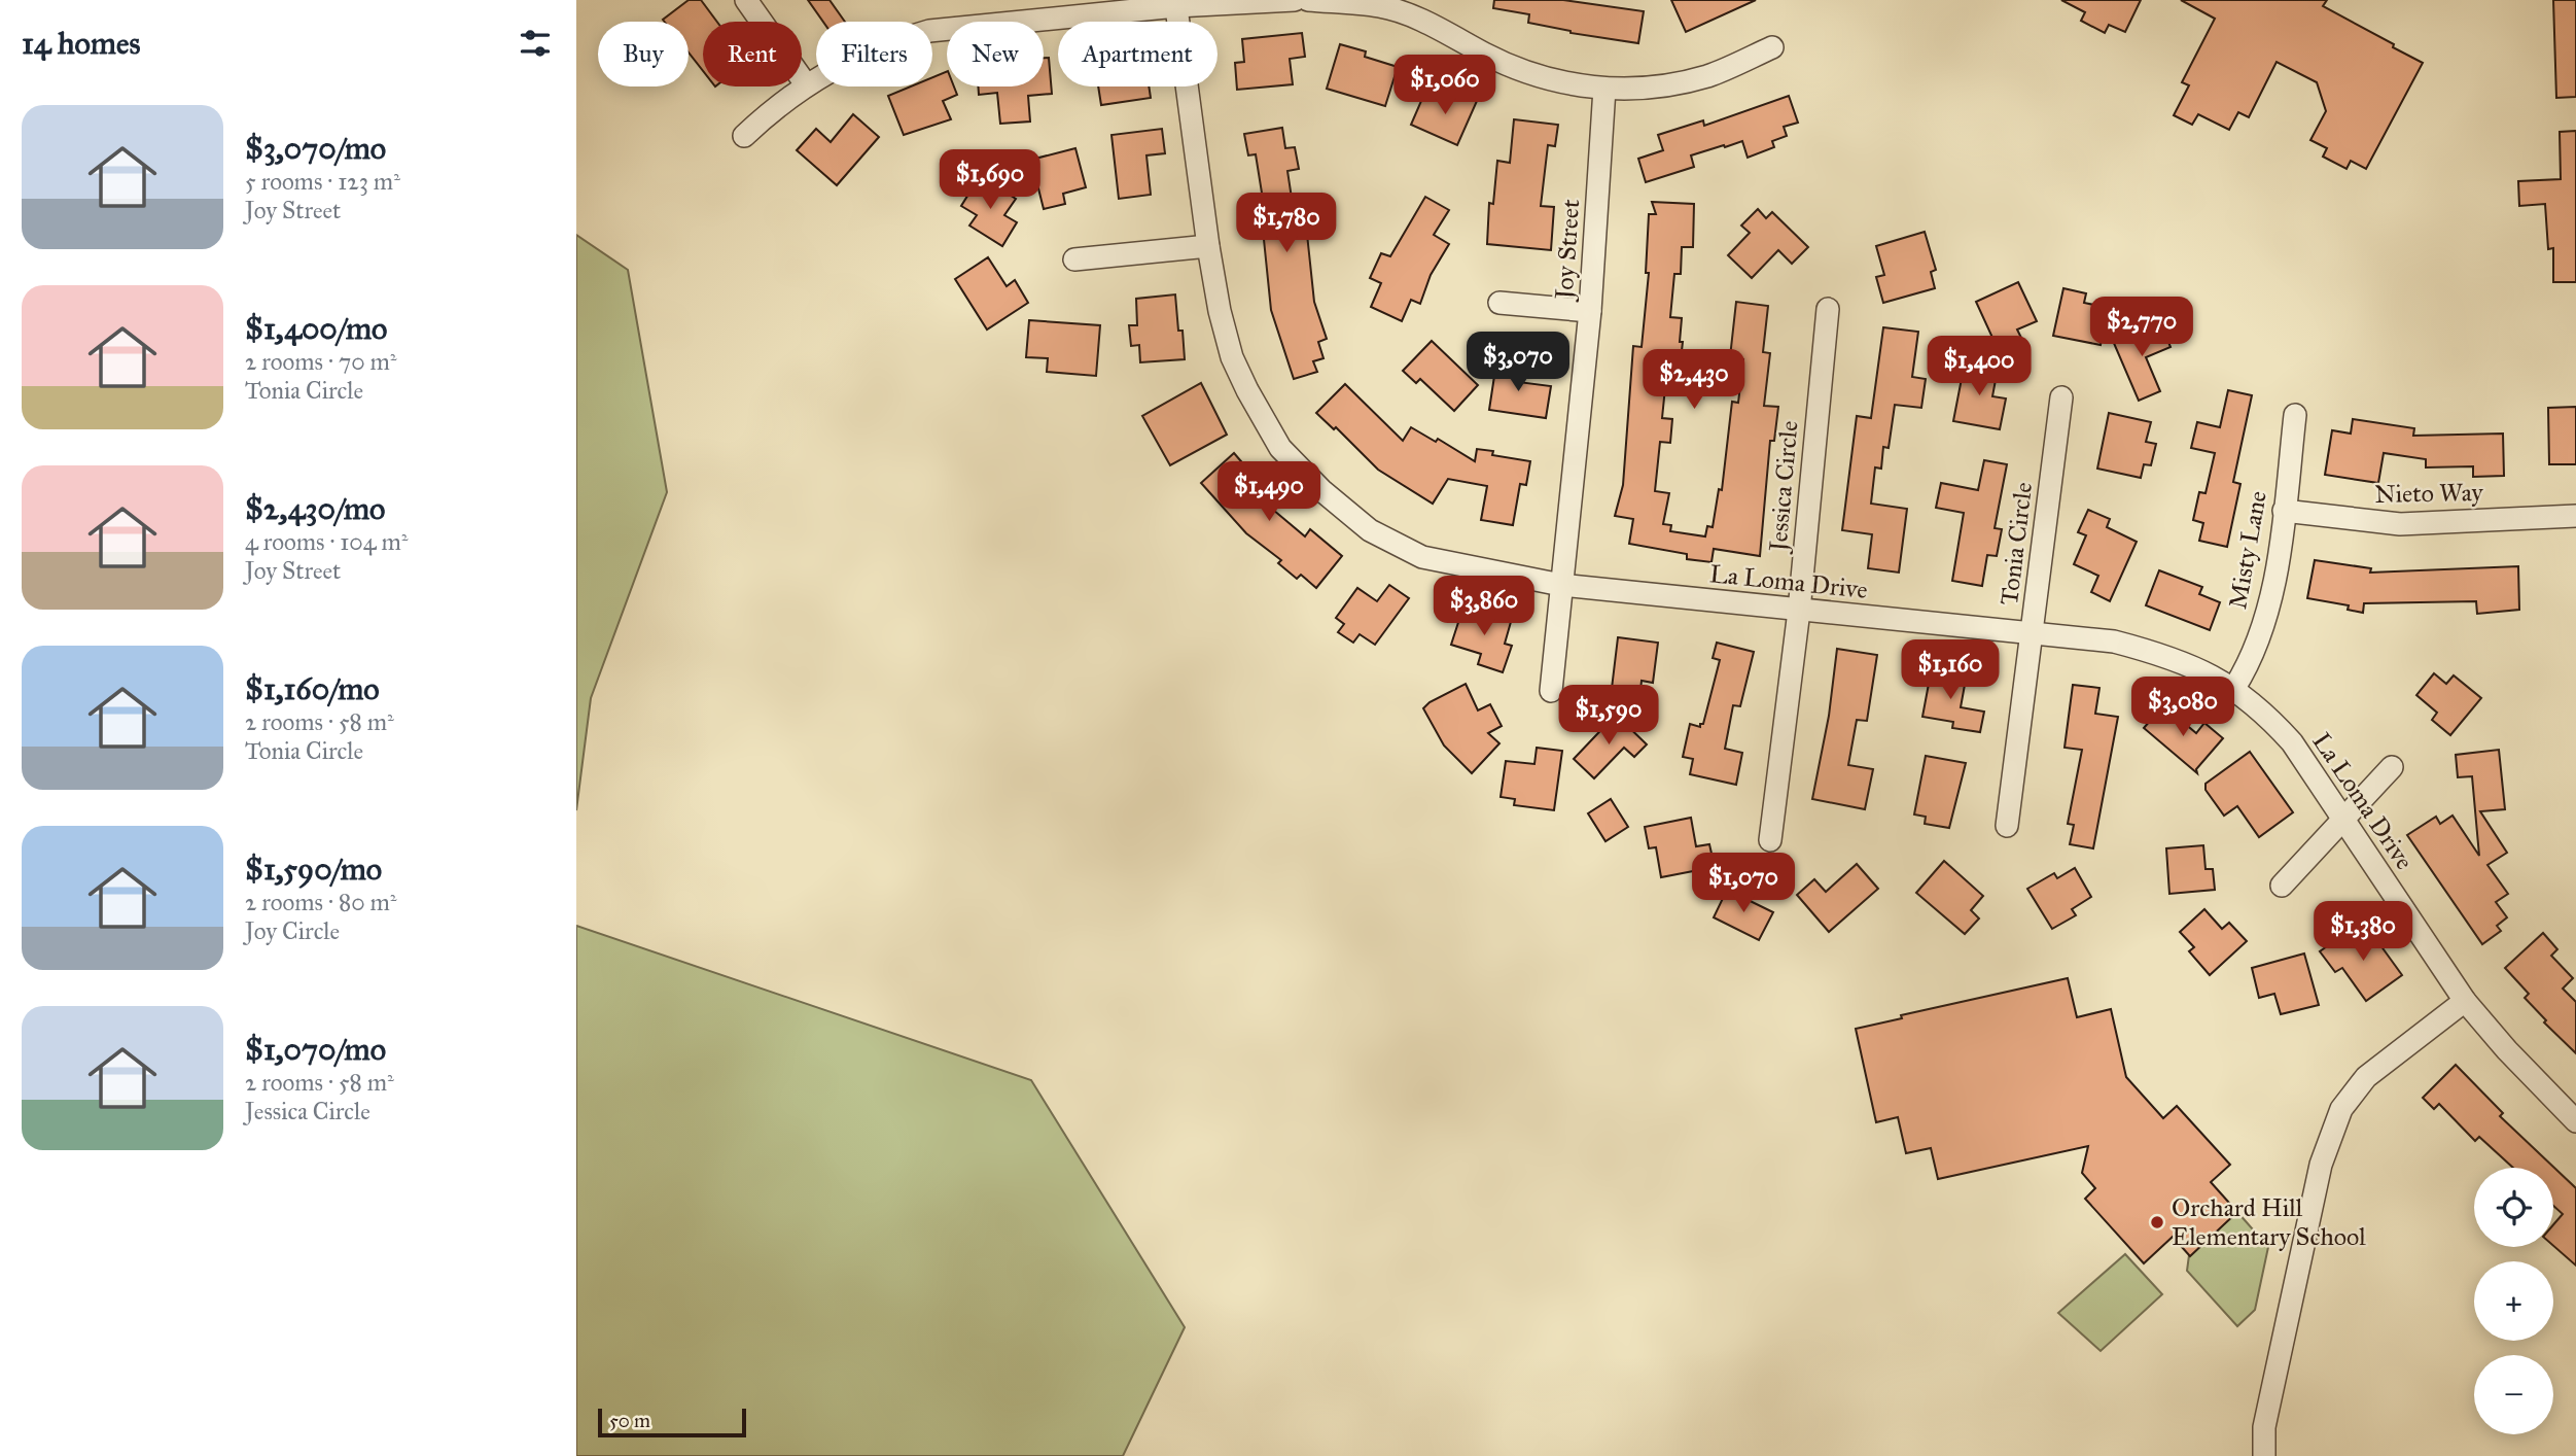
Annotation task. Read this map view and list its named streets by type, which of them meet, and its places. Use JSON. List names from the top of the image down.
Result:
{
  "streets": {
    "street": [
      "Joy Street",
      "Jessica Circle",
      "Nieto Way",
      "Tonia Circle",
      "Misty Lane",
      "La Loma Drive"
    ]
  },
  "crossings": [
    ["Joy Street", "La Loma Drive"],
    ["Jessica Circle", "La Loma Drive"],
    ["Nieto Way", "Misty Lane"],
    ["Tonia Circle", "La Loma Drive"],
    ["Misty Lane", "La Loma Drive"]
  ],
  "places": ["Orchard Hill Elementary School"],
  "scale_bar": "50 m",
  "page": {
    "heading": "14 homes",
    "chip": [
      "Buy",
      "Rent",
      "Filters",
      "New",
      "Apartment"
    ],
    "price": [
      "$1,060",
      "$1,690",
      "$1,780",
      "$2,770",
      "$3,070",
      "$1,400",
      "$2,430",
      "$1,490",
      "$3,860",
      "$1,160",
      "$3,080",
      "$1,590",
      "$1,070",
      "$1,380"
    ],
    "list": [
      {
        "name": "$3,070/mo",
        "note": "5 rooms · 123 m² · Joy Street"
      },
      {
        "name": "$1,400/mo",
        "note": "2 rooms · 70 m² · Tonia Circle"
      },
      {
        "name": "$2,430/mo",
        "note": "4 rooms · 104 m² · Joy Street"
      },
      {
        "name": "$1,160/mo",
        "note": "2 rooms · 58 m² · Tonia Circle"
      },
      {
        "name": "$1,590/mo",
        "note": "2 rooms · 80 m² · Joy Circle"
      },
      {
        "name": "$1,070/mo",
        "note": "2 rooms · 58 m² · Jessica Circle"
      }
    ],
    "map_buttons": ["+", "−"],
    "scale": "50 m"
  }
}
